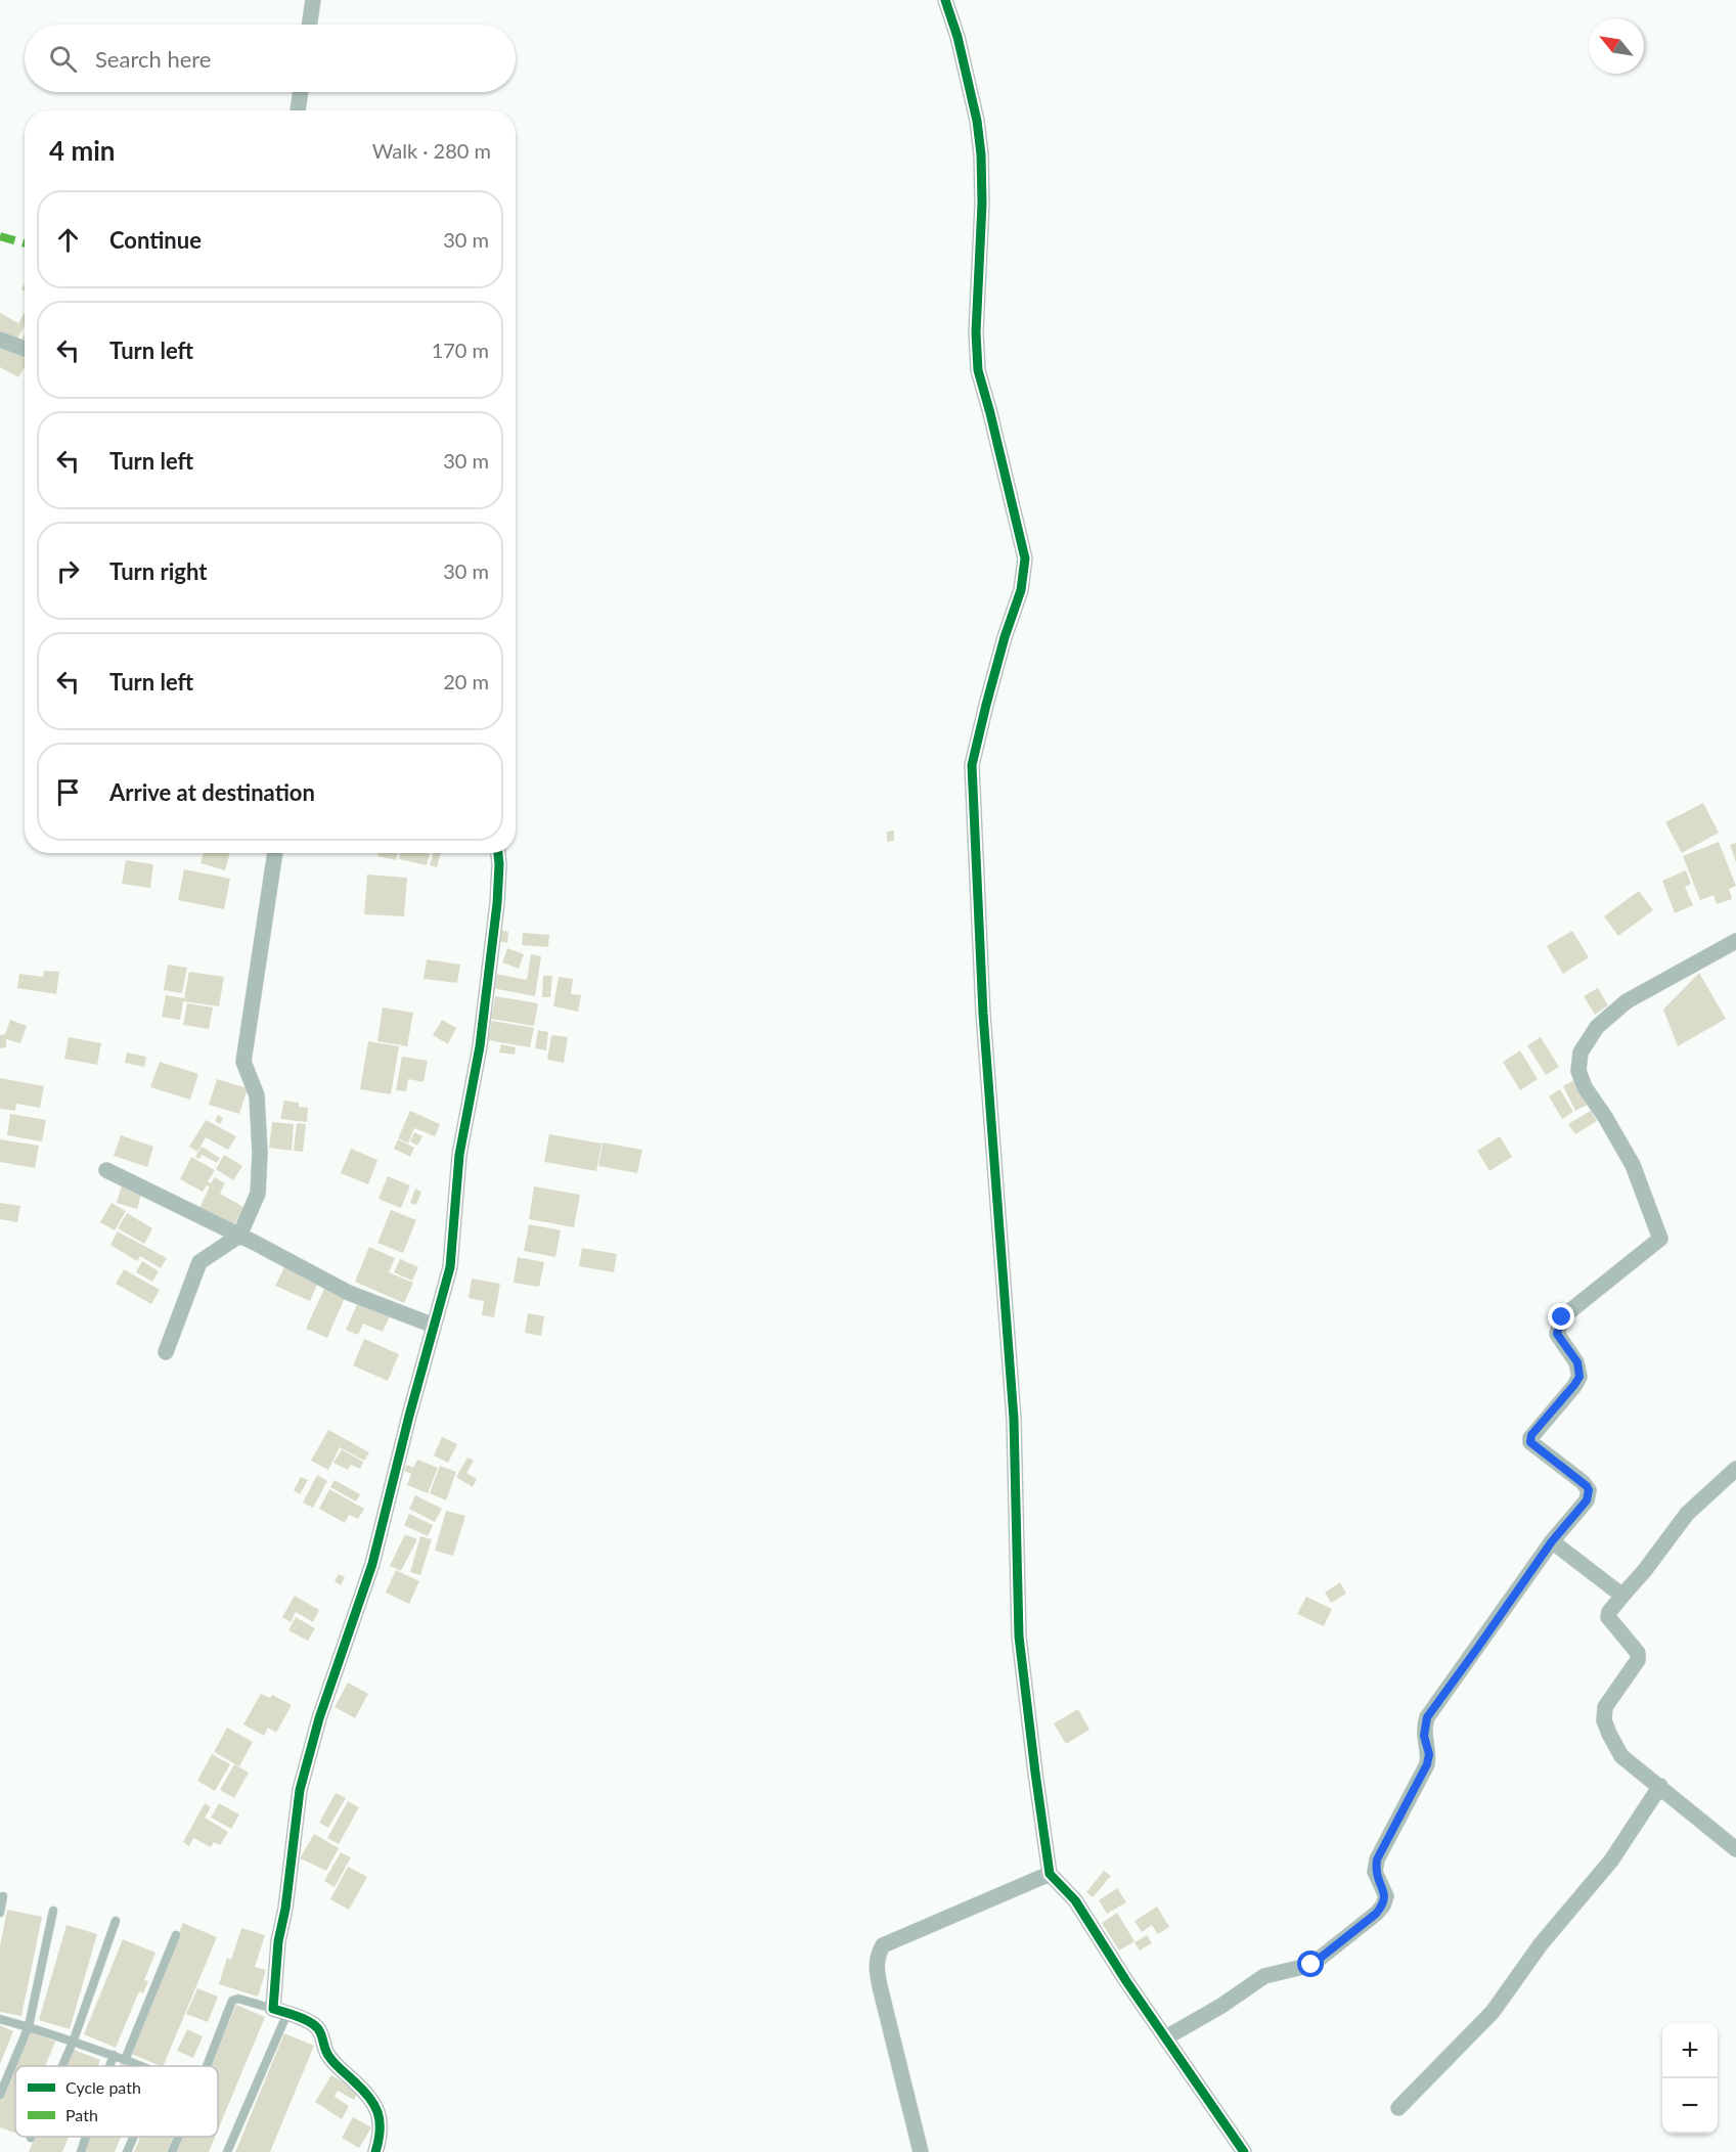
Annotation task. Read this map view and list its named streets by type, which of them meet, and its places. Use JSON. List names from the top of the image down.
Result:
{
  "legend": ["Cycle path", "Path"],
  "north": "top left",
  "page": {
    "search": "Search here",
    "heading": ["4 min", "Walk · 280 m"],
    "list": [
      ["Continue", "30 m"],
      ["Turn left", "170 m"],
      ["Turn left", "30 m"],
      ["Turn right", "30 m"],
      ["Turn left", "20 m"],
      "Arrive at destination"
    ],
    "map_buttons": ["+", "−"]
  }
}
